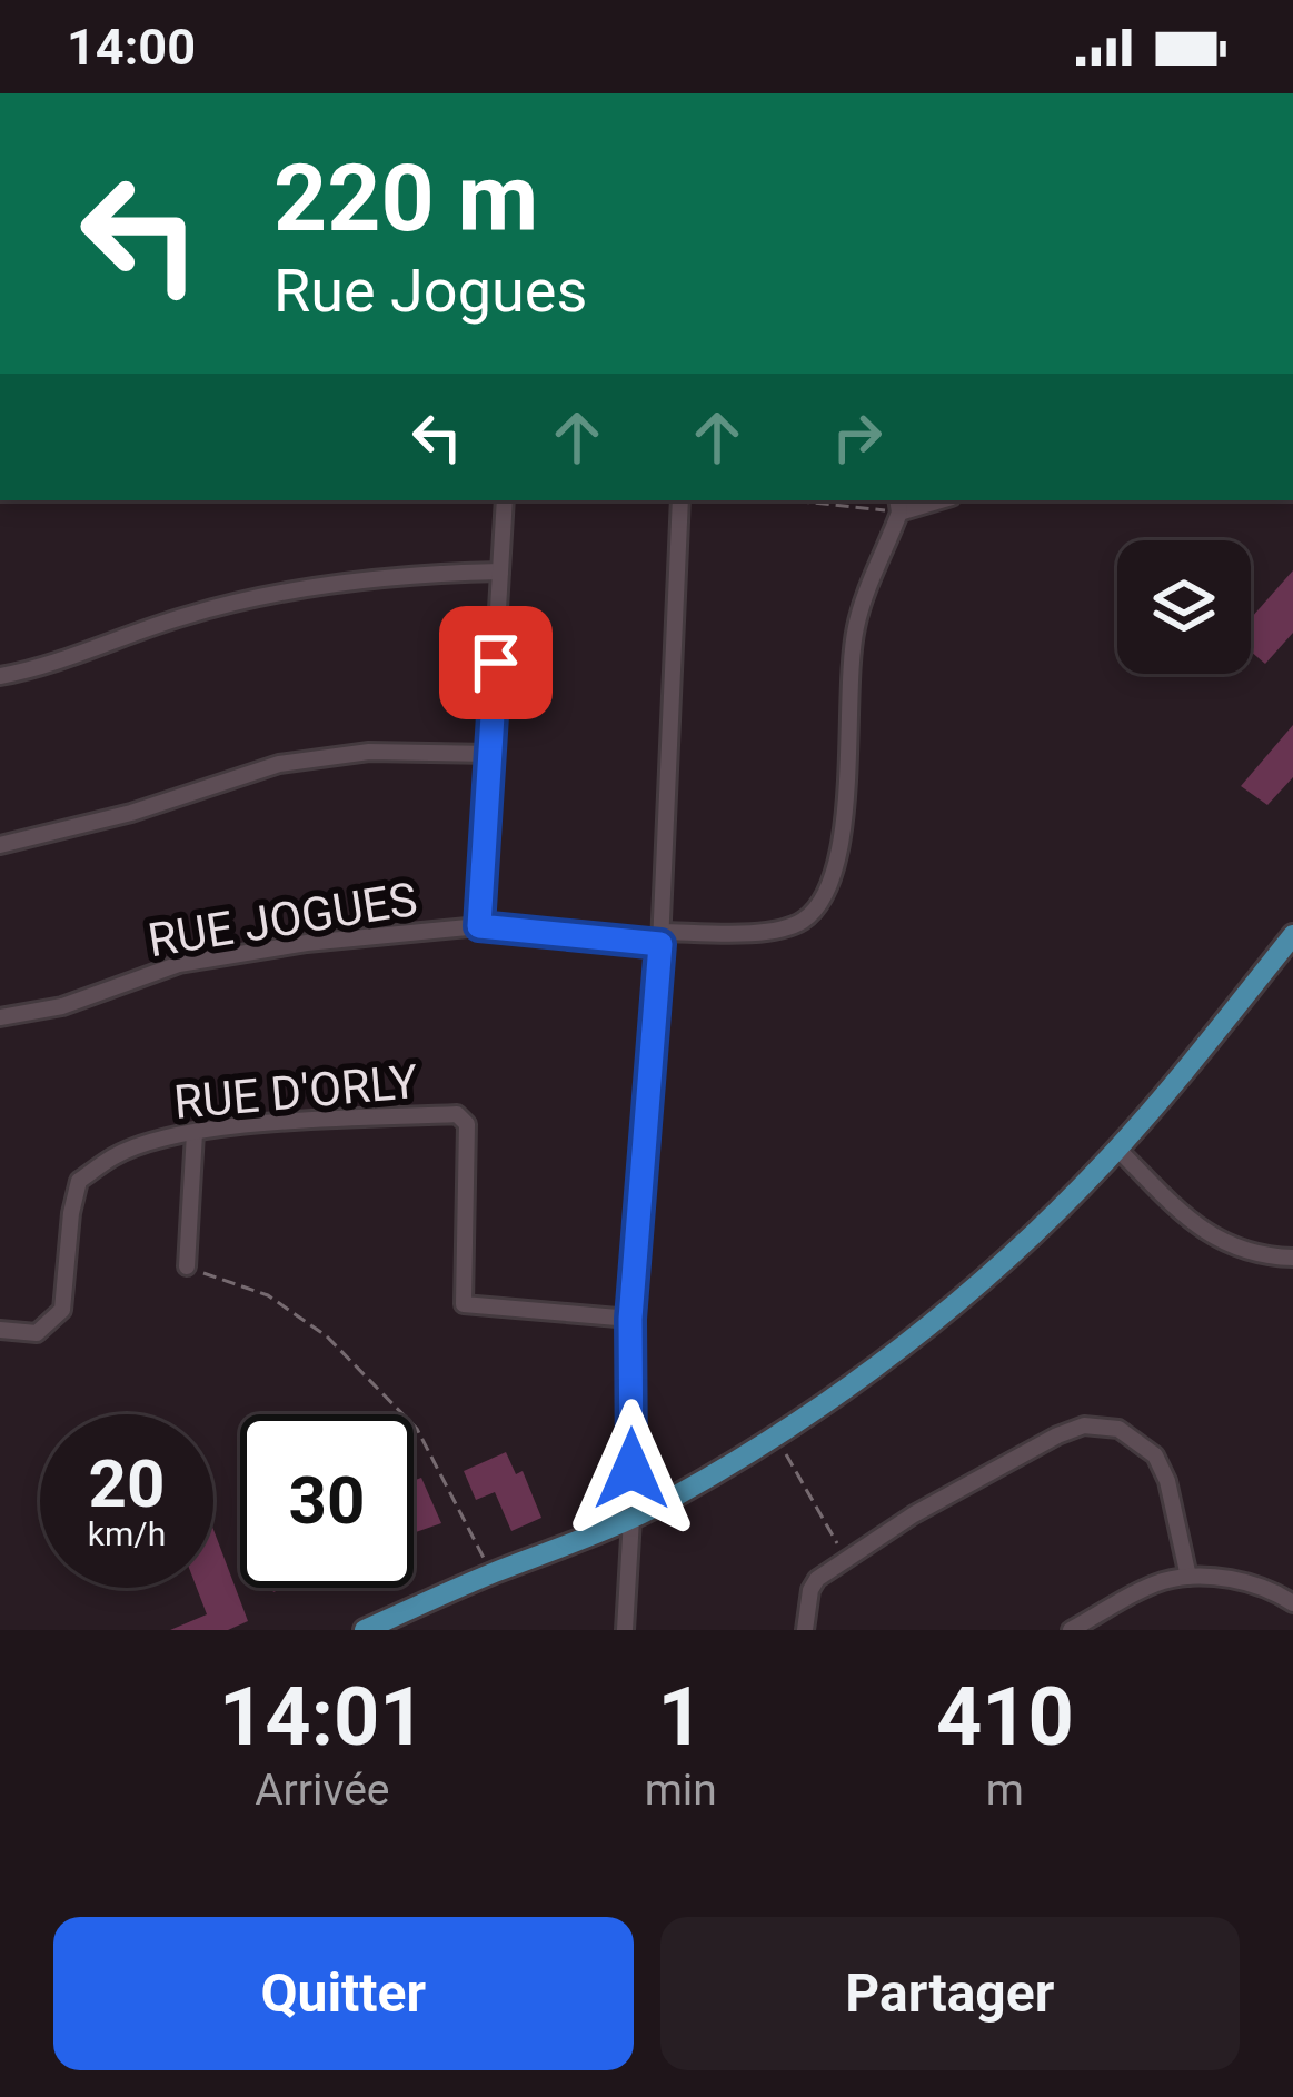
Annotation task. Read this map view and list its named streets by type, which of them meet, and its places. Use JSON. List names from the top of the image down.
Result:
{
  "streets": {
    "street": ["RUE JOGUES", "RUE D'ORLY"]
  },
  "page": {
    "status": "14:00",
    "turn": ["220 m", "Rue Jogues"],
    "speed": "20 km/h",
    "limit": "30",
    "eta": [
      "14:01",
      "Arrivée",
      "1",
      "min",
      "410",
      "m"
    ],
    "buttons": ["Quitter", "Partager"]
  }
}
